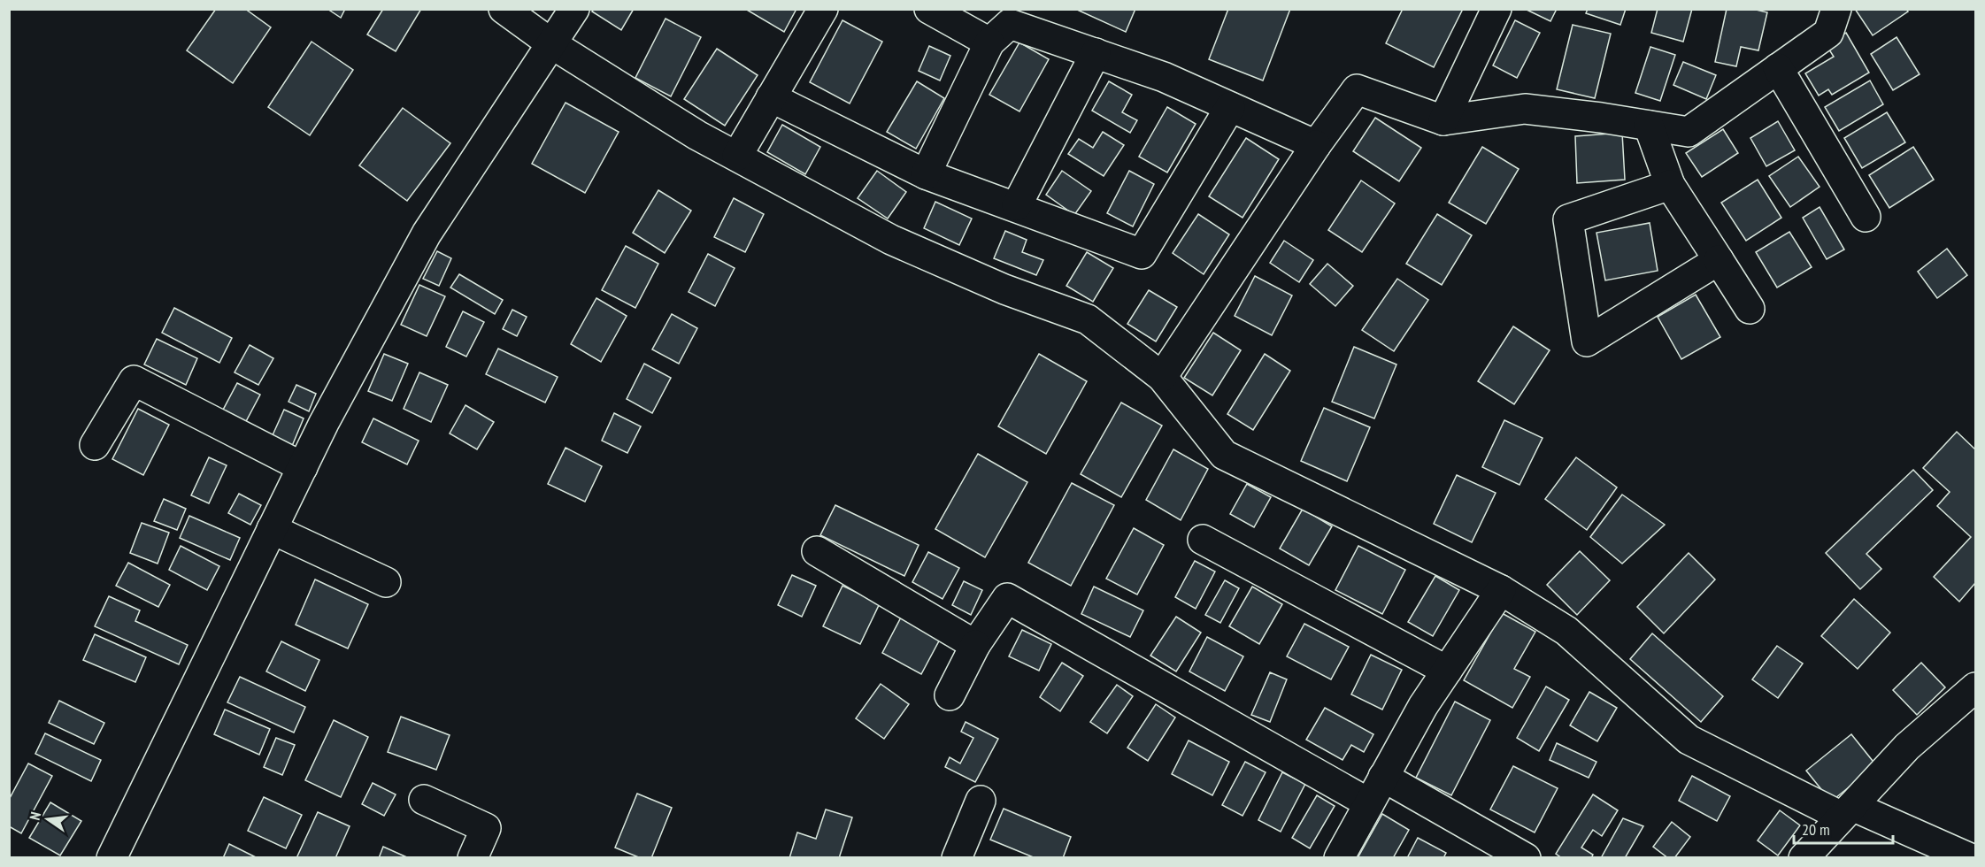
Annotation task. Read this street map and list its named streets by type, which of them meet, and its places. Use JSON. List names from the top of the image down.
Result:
{
  "scale_bar": "20 m",
  "north": "left"
}
